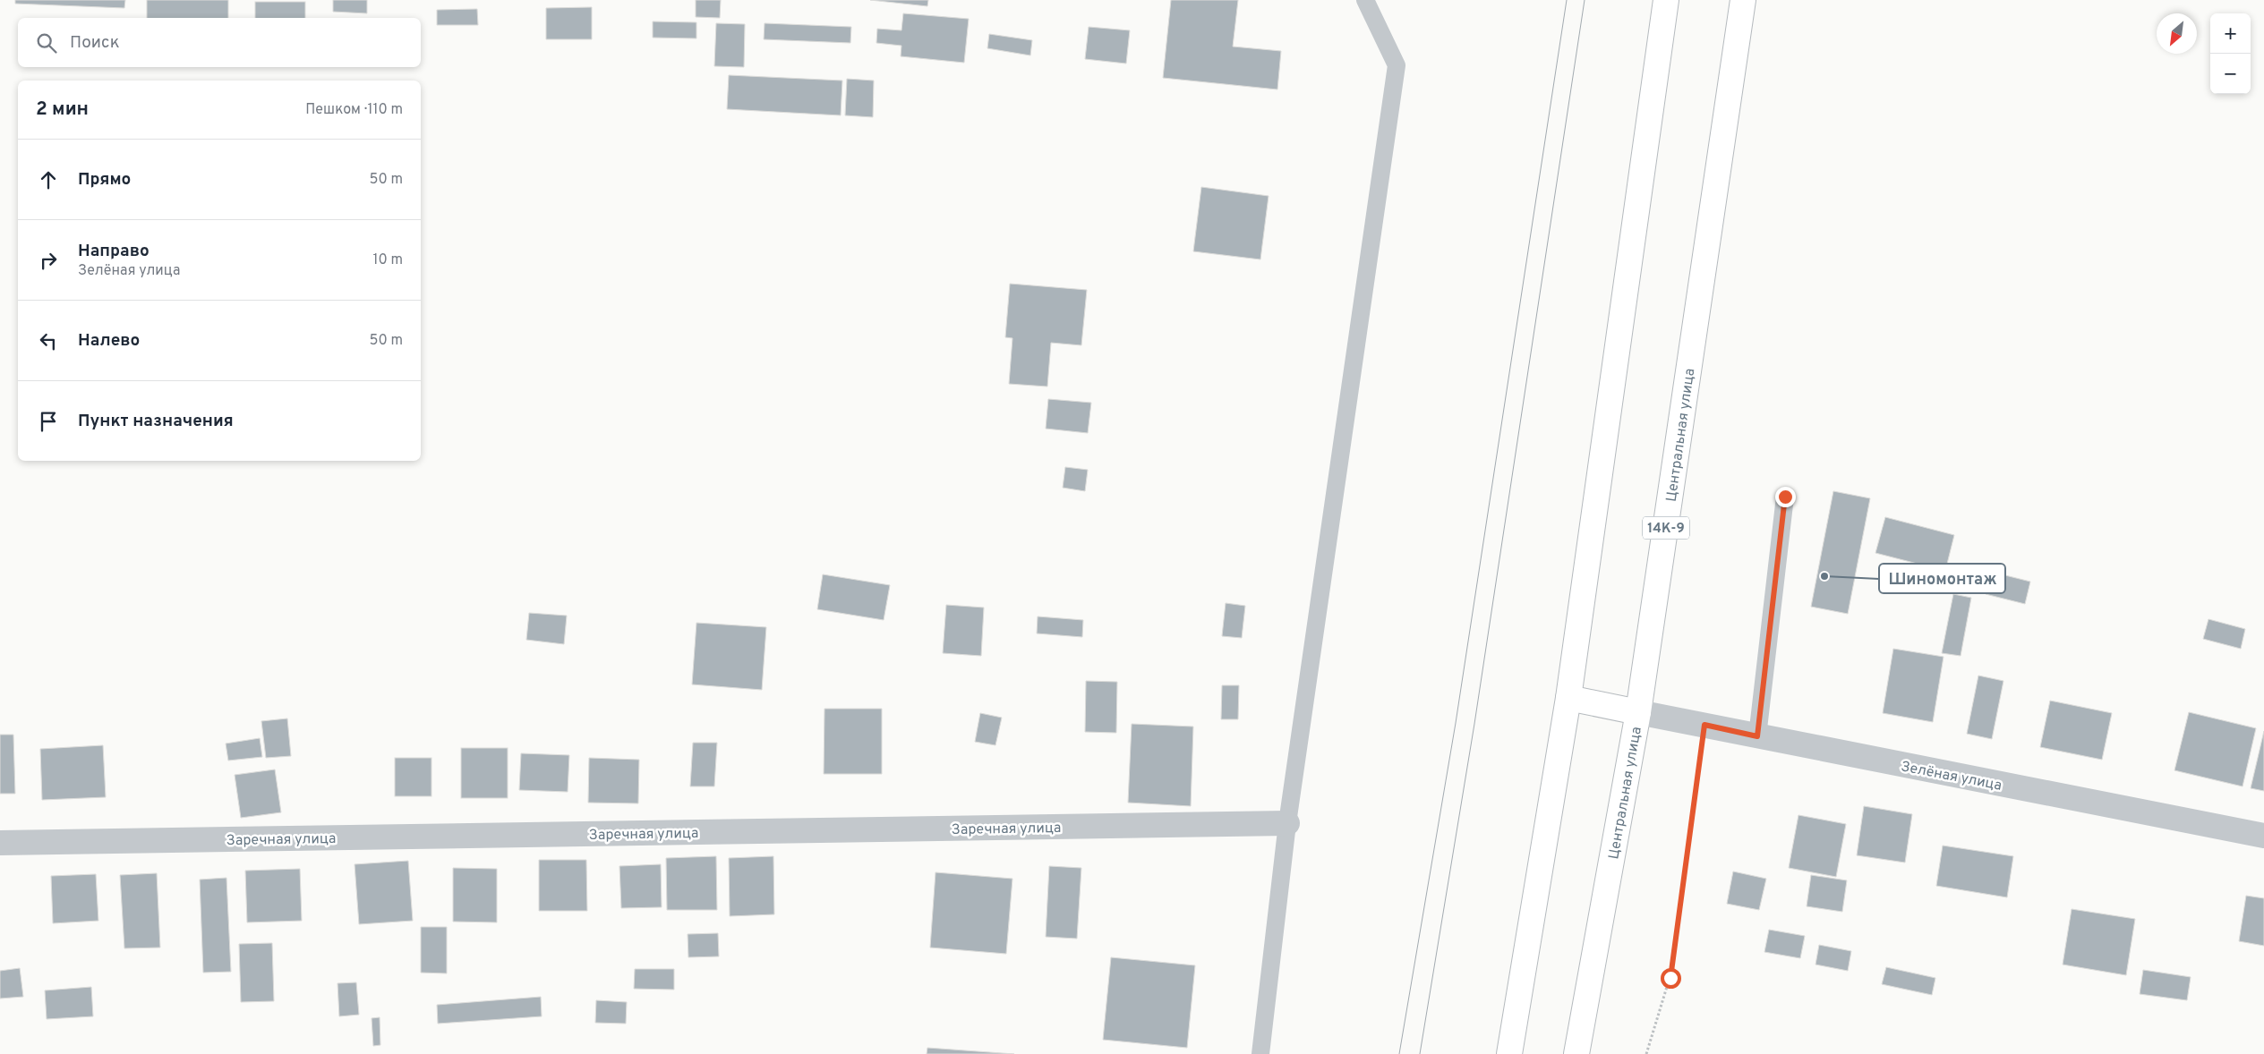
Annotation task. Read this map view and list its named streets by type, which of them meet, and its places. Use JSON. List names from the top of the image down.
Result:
{
  "streets": {
    "main road": ["Центральная улица", "14К-9"],
    "street": ["Зелёная улица", "Заречная улица"]
  },
  "crossings": [
    ["Центральная улица", "Зелёная улица"]
  ],
  "places": ["Шиномонтаж"],
  "north": "bottom left",
  "page": {
    "map_buttons": ["+", "−"],
    "search": "Поиск",
    "heading": ["2 мин", "Пешком · 110 m"],
    "list": [
      ["Прямо", "50 m"],
      ["Направо", "Зелёная улица", "10 m"],
      ["Налево", "50 m"],
      "Пункт назначения"
    ]
  }
}
